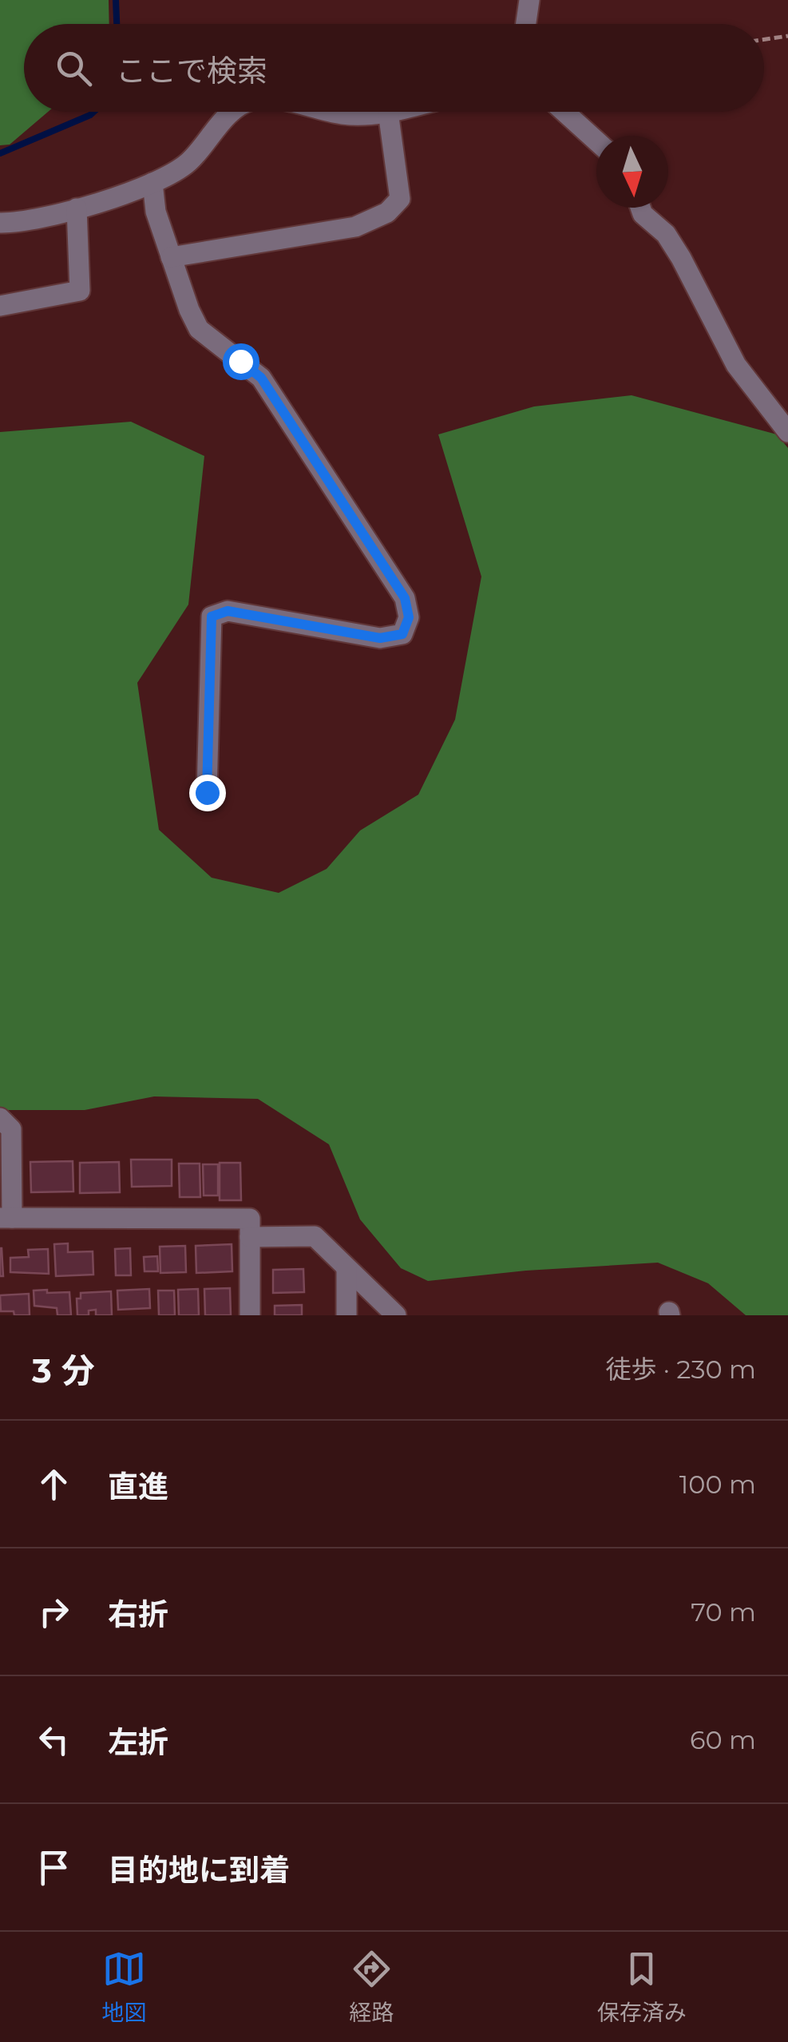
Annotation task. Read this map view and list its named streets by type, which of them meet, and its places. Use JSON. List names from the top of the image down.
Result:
{
  "north": "bottom",
  "page": {
    "search": "ここで検索",
    "heading": ["3 分", "徒歩 · 230 m"],
    "list": [
      ["直進", "100 m"],
      ["右折", "70 m"],
      ["左折", "60 m"],
      "目的地に到着"
    ],
    "nav": ["地図", "経路", "保存済み"]
  }
}
